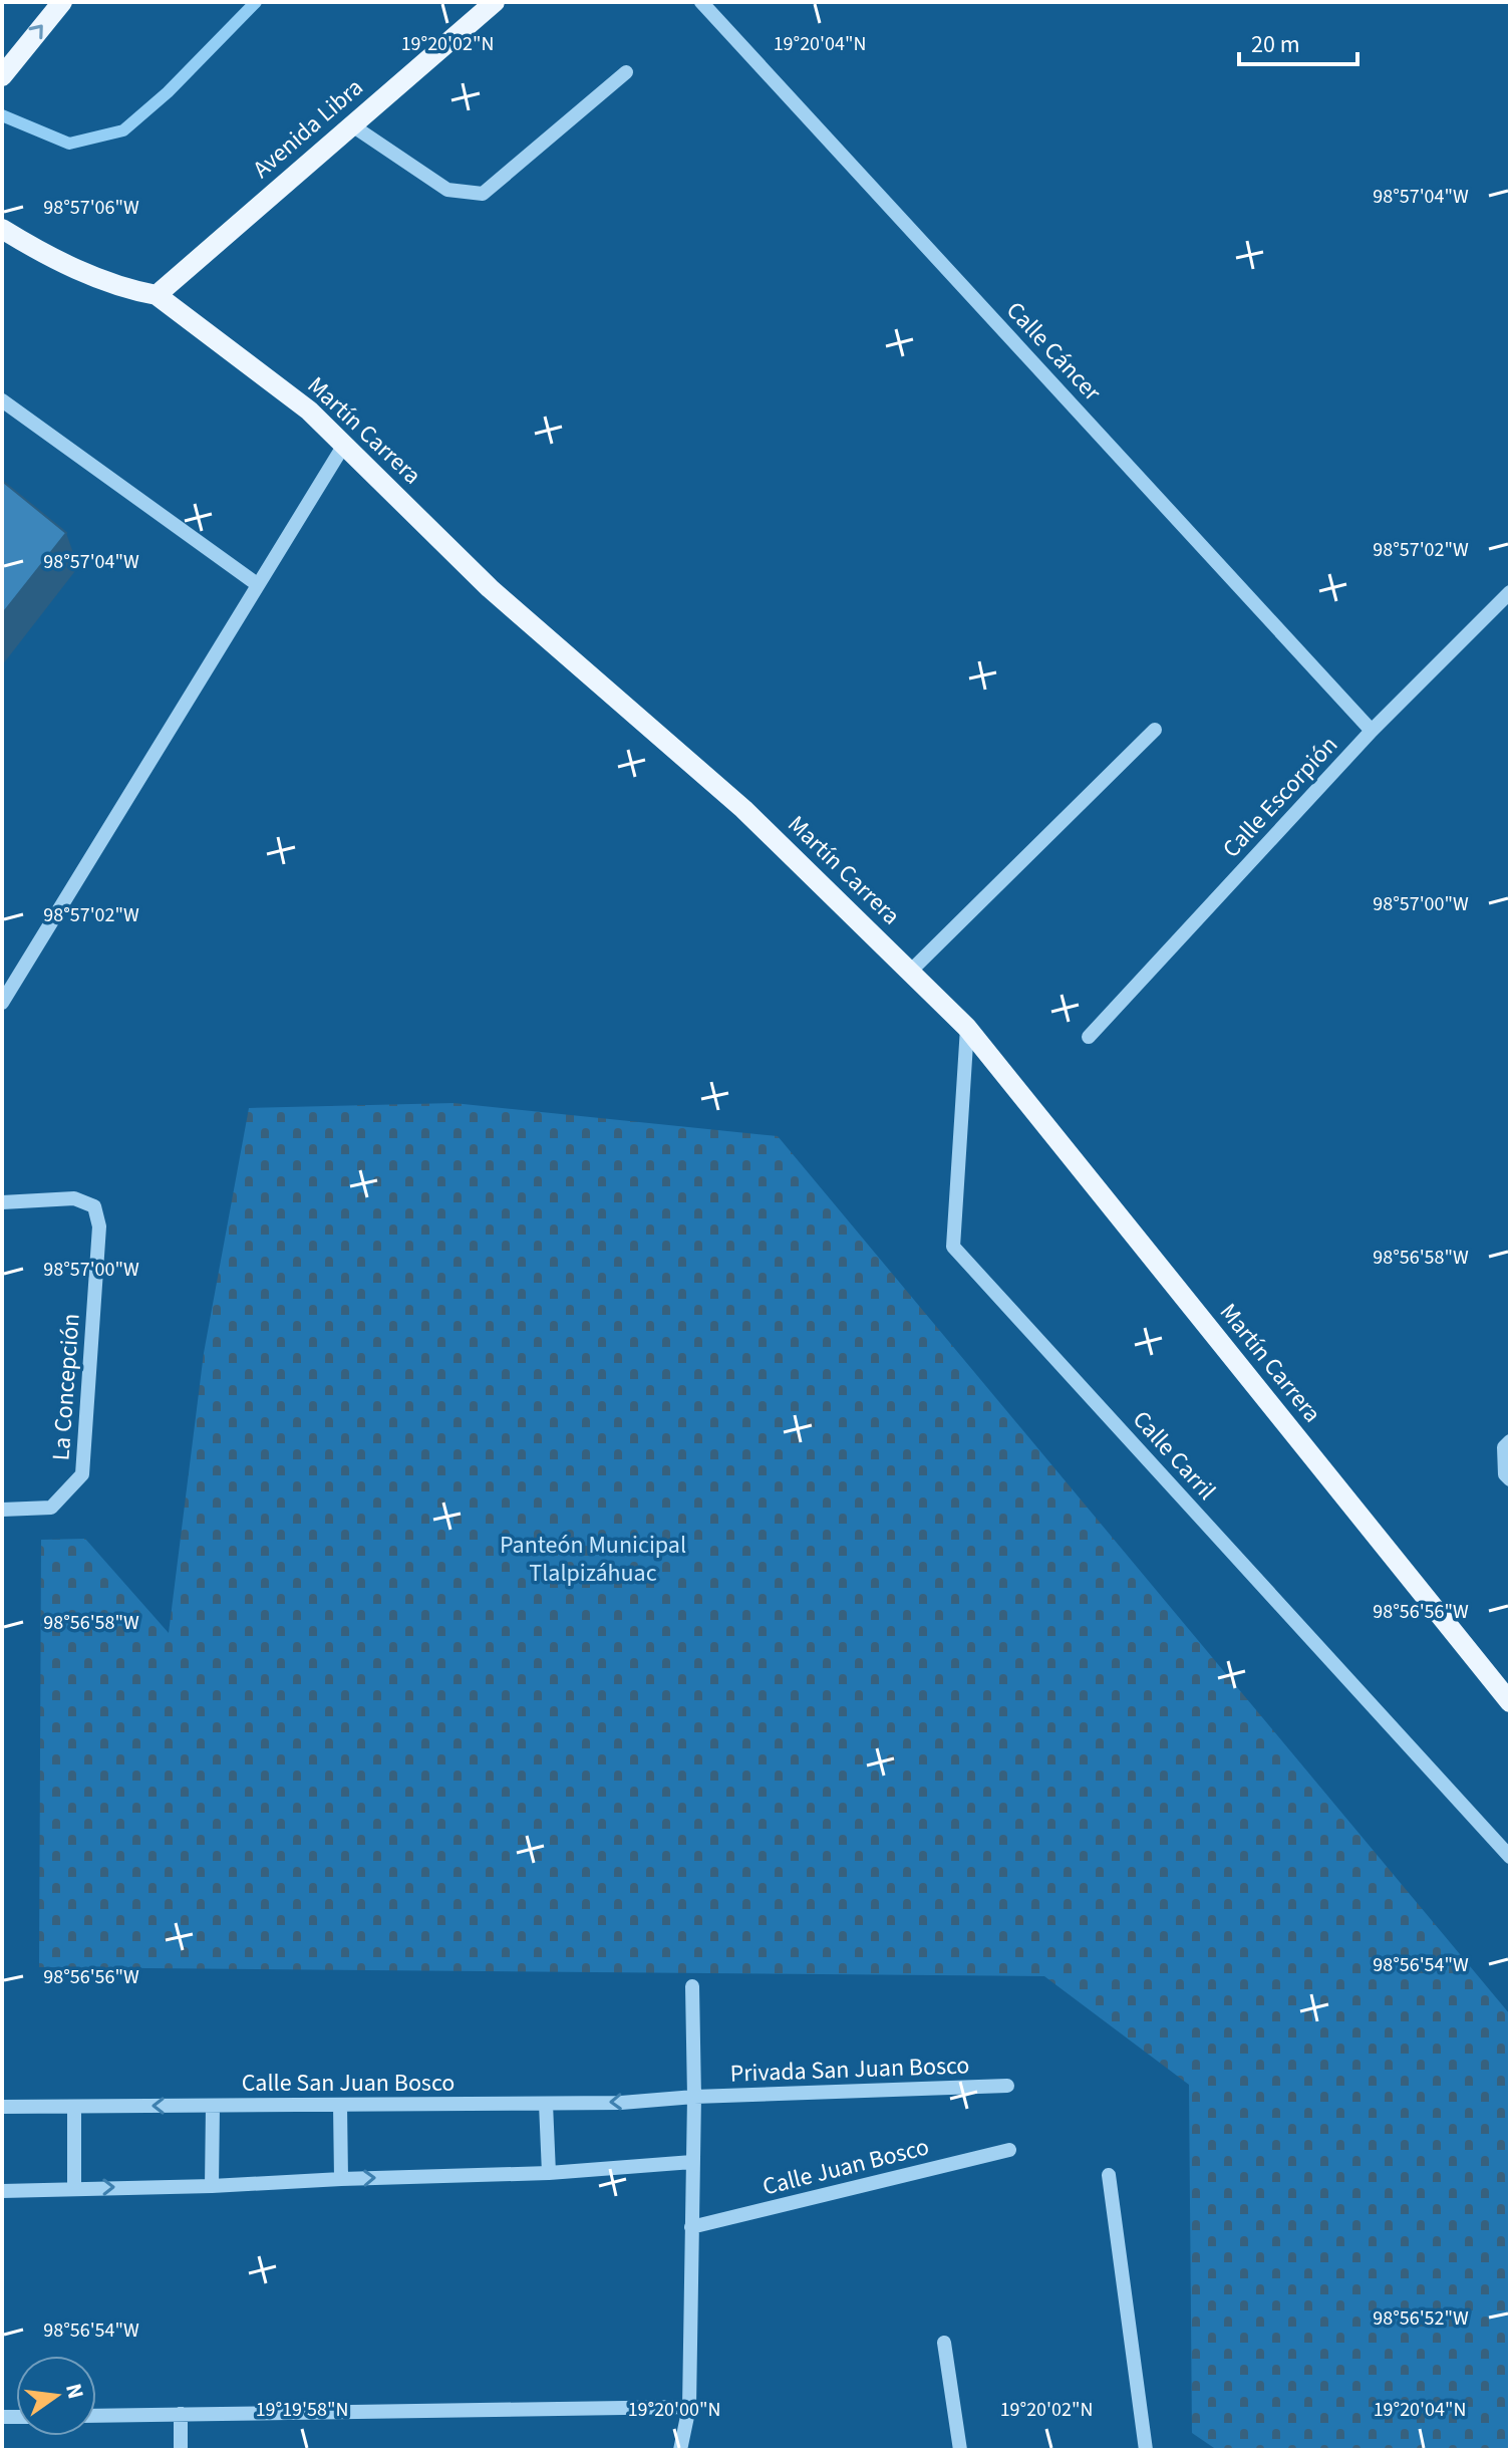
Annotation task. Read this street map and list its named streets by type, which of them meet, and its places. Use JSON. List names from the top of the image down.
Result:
{
  "streets": {
    "main road": ["Avenida Libra", "Martín Carrera"],
    "street": [
      "Calle Cáncer",
      "Calle Escorpión",
      "La Concepción",
      "Calle Carril",
      "Privada San Juan Bosco",
      "Calle San Juan Bosco",
      "Calle Juan Bosco"
    ]
  },
  "crossings": [
    ["Avenida Libra", "Martín Carrera"],
    ["Calle Cáncer", "Calle Escorpión"],
    ["Martín Carrera", "Calle Carril"],
    ["Privada San Juan Bosco", "Calle San Juan Bosco"]
  ],
  "parks": ["Panteón Municipal Tlalpizáhuac"],
  "scale_bar": "20 m",
  "north": "right",
  "coordinates": [
    "19°20'02\"N",
    "19°20'04\"N",
    "98°57'04\"W",
    "98°57'06\"W",
    "98°57'02\"W",
    "98°57'00\"W",
    "98°56'58\"W",
    "98°56'56\"W",
    "98°56'54\"W",
    "98°56'52\"W",
    "19°19'58\"N",
    "19°20'00\"N"
  ]
}
